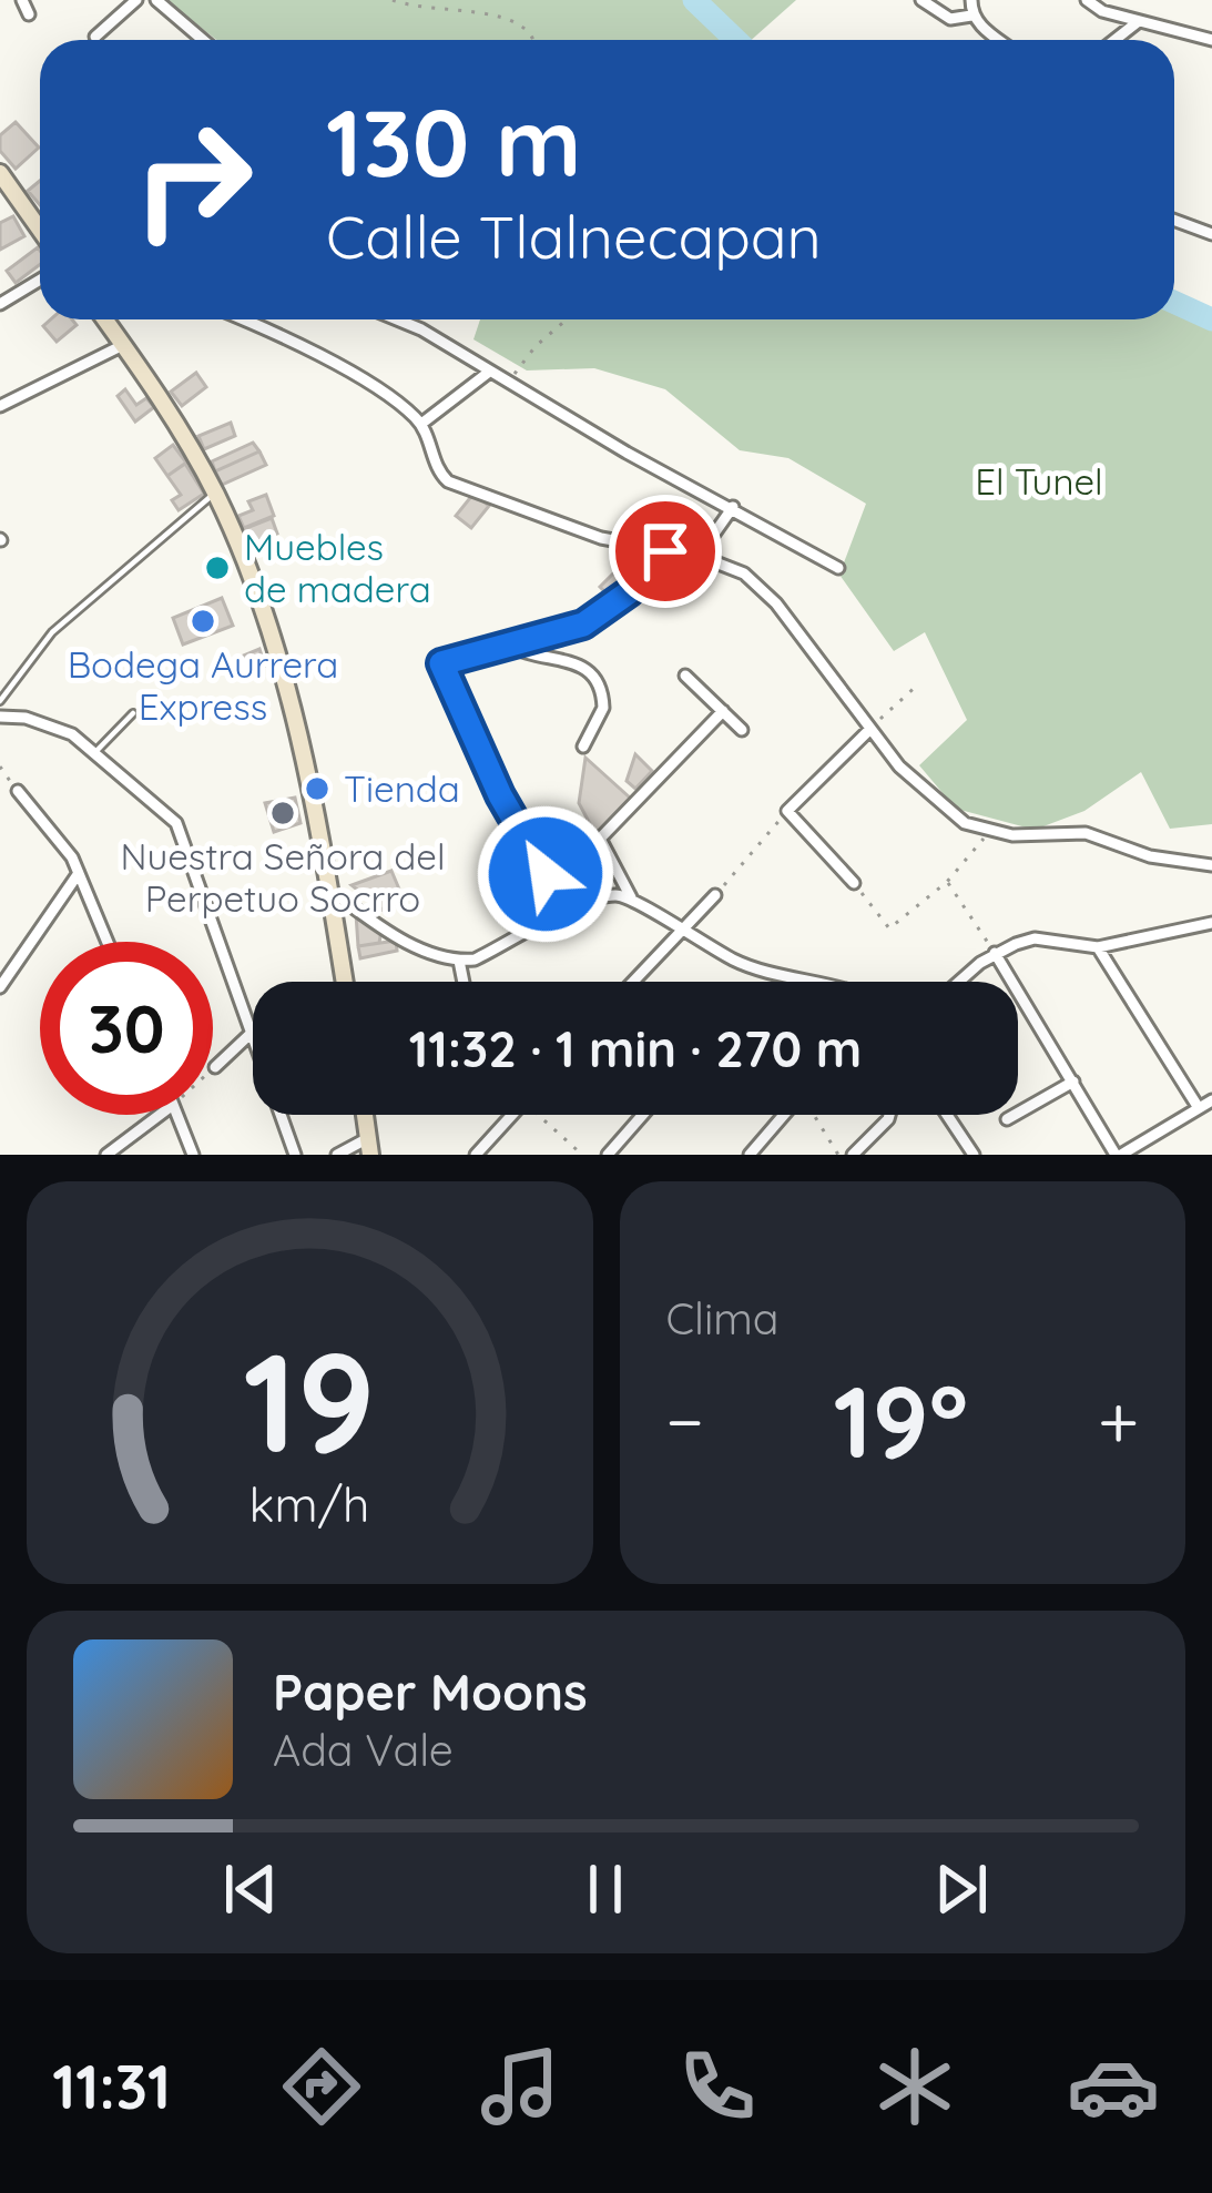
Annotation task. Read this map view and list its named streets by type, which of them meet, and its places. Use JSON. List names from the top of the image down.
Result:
{
  "parks": ["El Tunel"],
  "places": [
    "Muebles de madera",
    "Bodega Aurrera Express",
    "Tienda",
    "Nuestra Señora del Perpetuo Socrro"
  ],
  "page": {
    "turn": ["130 m", "Calle Tlalnecapan"],
    "limit": "30",
    "trip": "11:32 · 1 min · 270 m",
    "tile": "Clima",
    "heat": ["−", "19°", "+"],
    "song": ["Paper Moons", "Ada Vale"],
    "tabs": "11:31",
    "gauge": ["19", "km/h"]
  }
}
